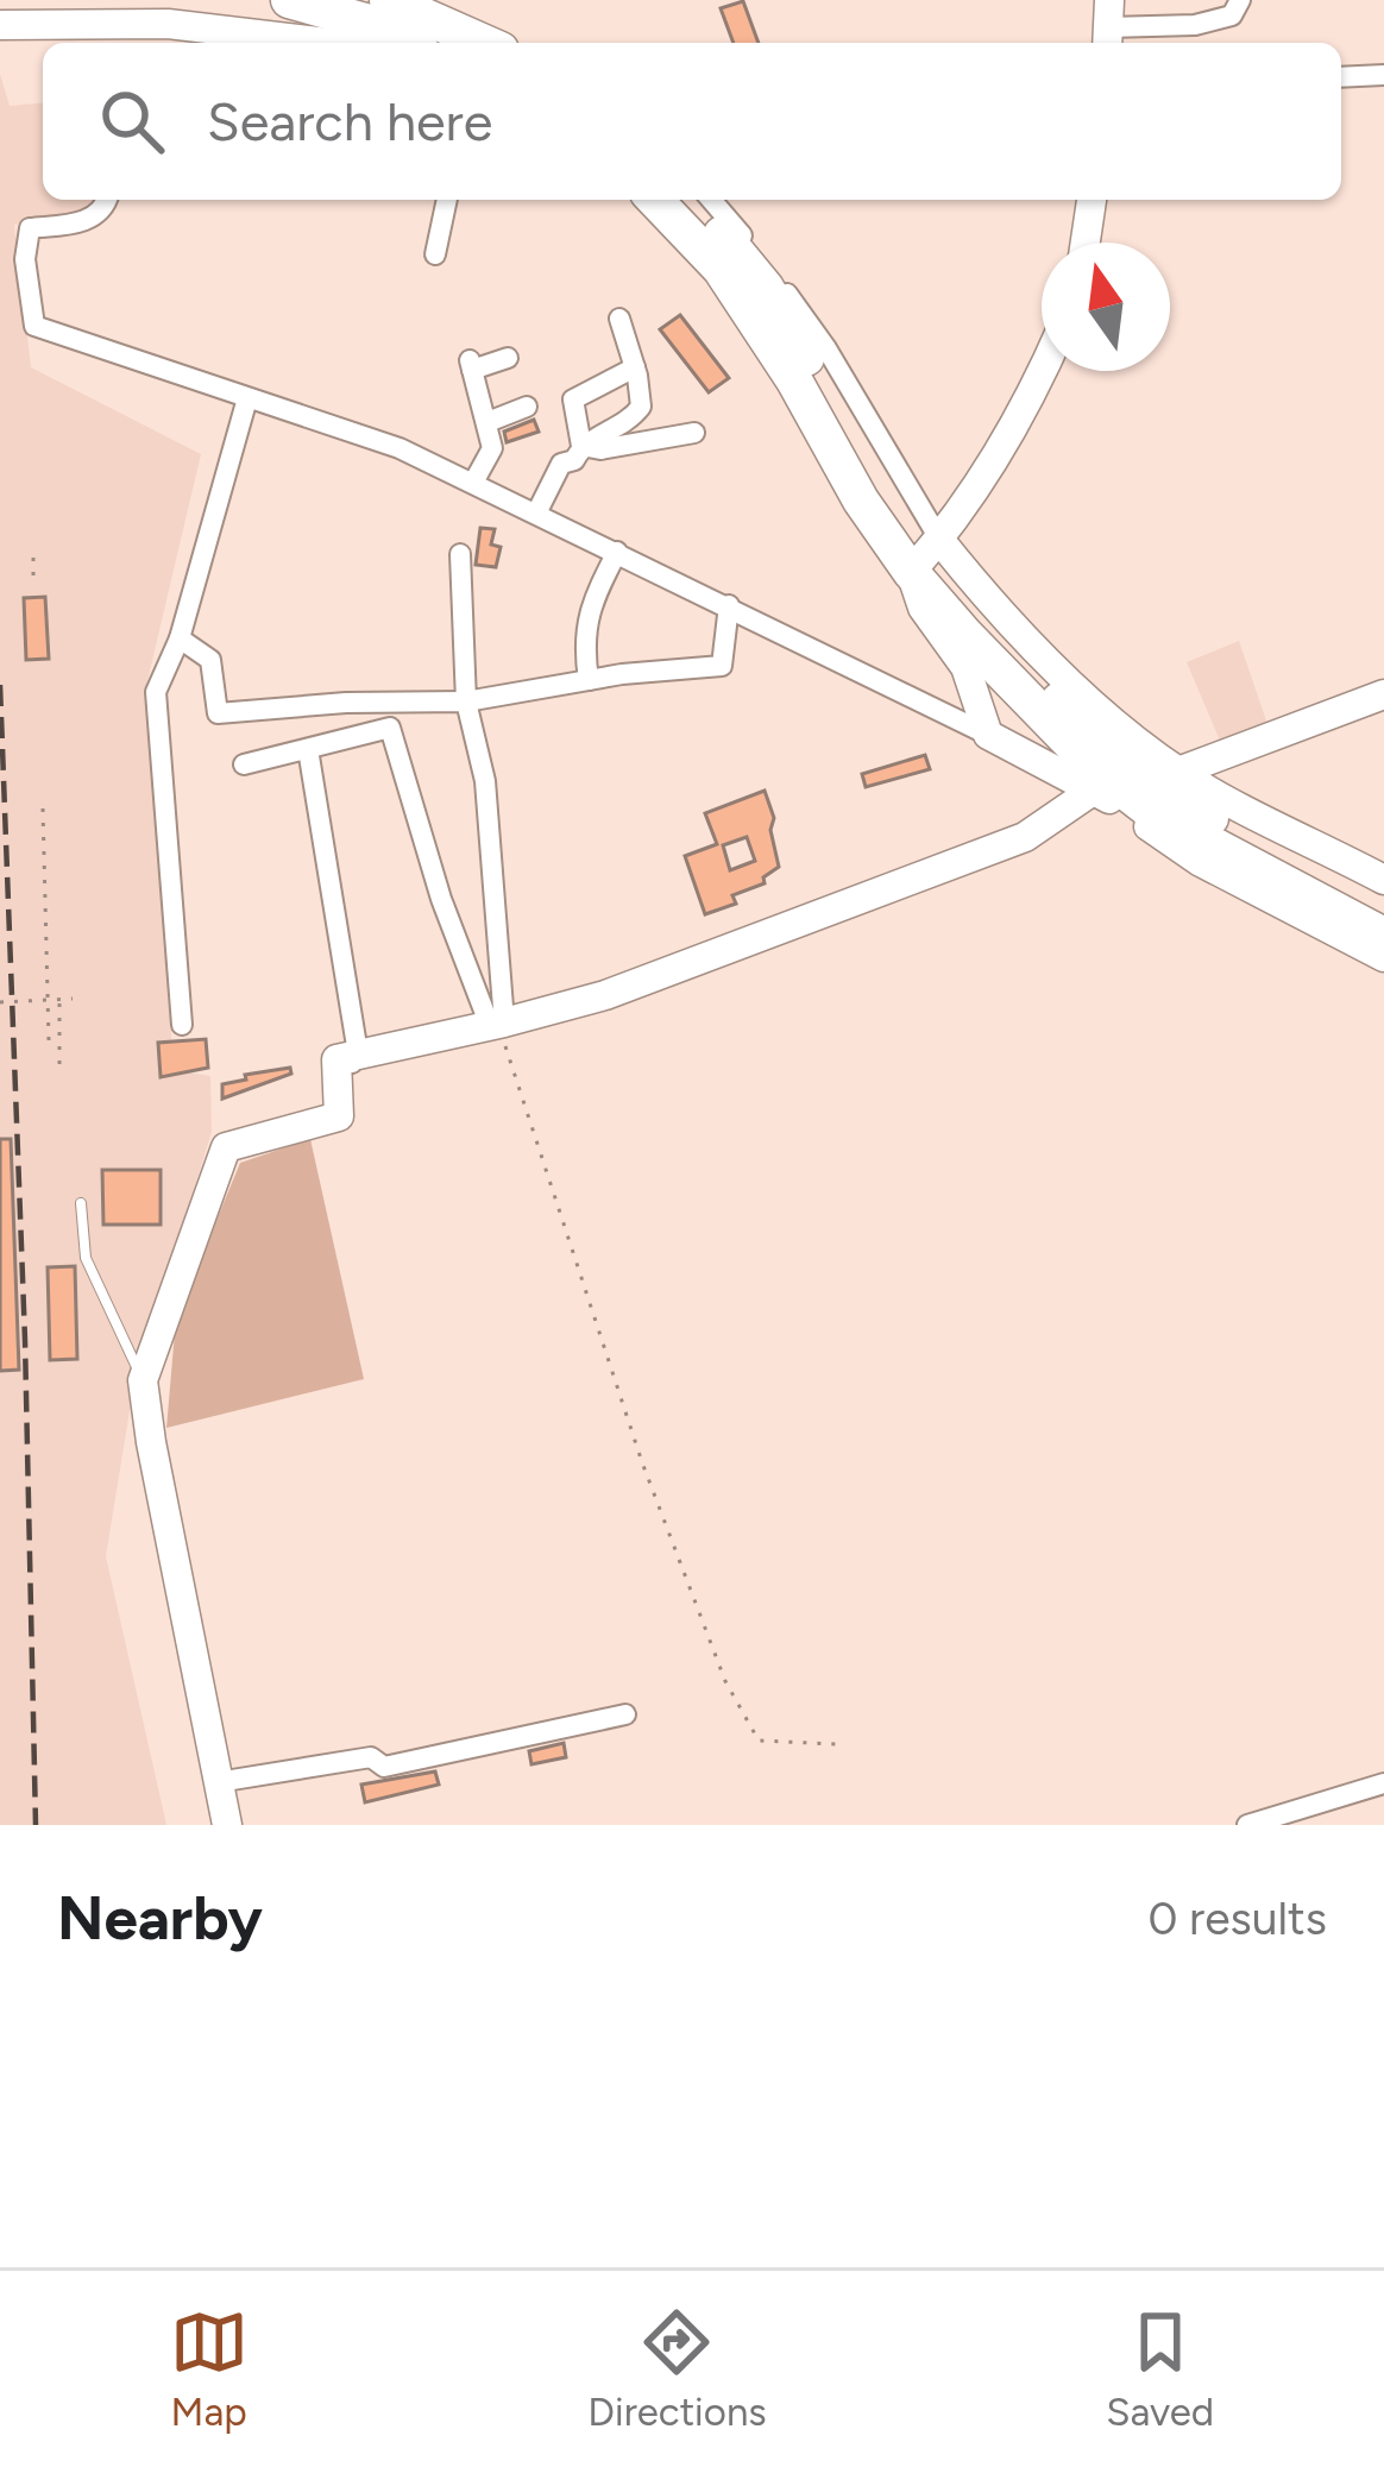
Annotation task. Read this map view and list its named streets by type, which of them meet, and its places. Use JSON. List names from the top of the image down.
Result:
{
  "north": "top",
  "page": {
    "search": "Search here",
    "heading": ["Nearby", "0 results"],
    "nav": ["Map", "Directions", "Saved"]
  }
}
